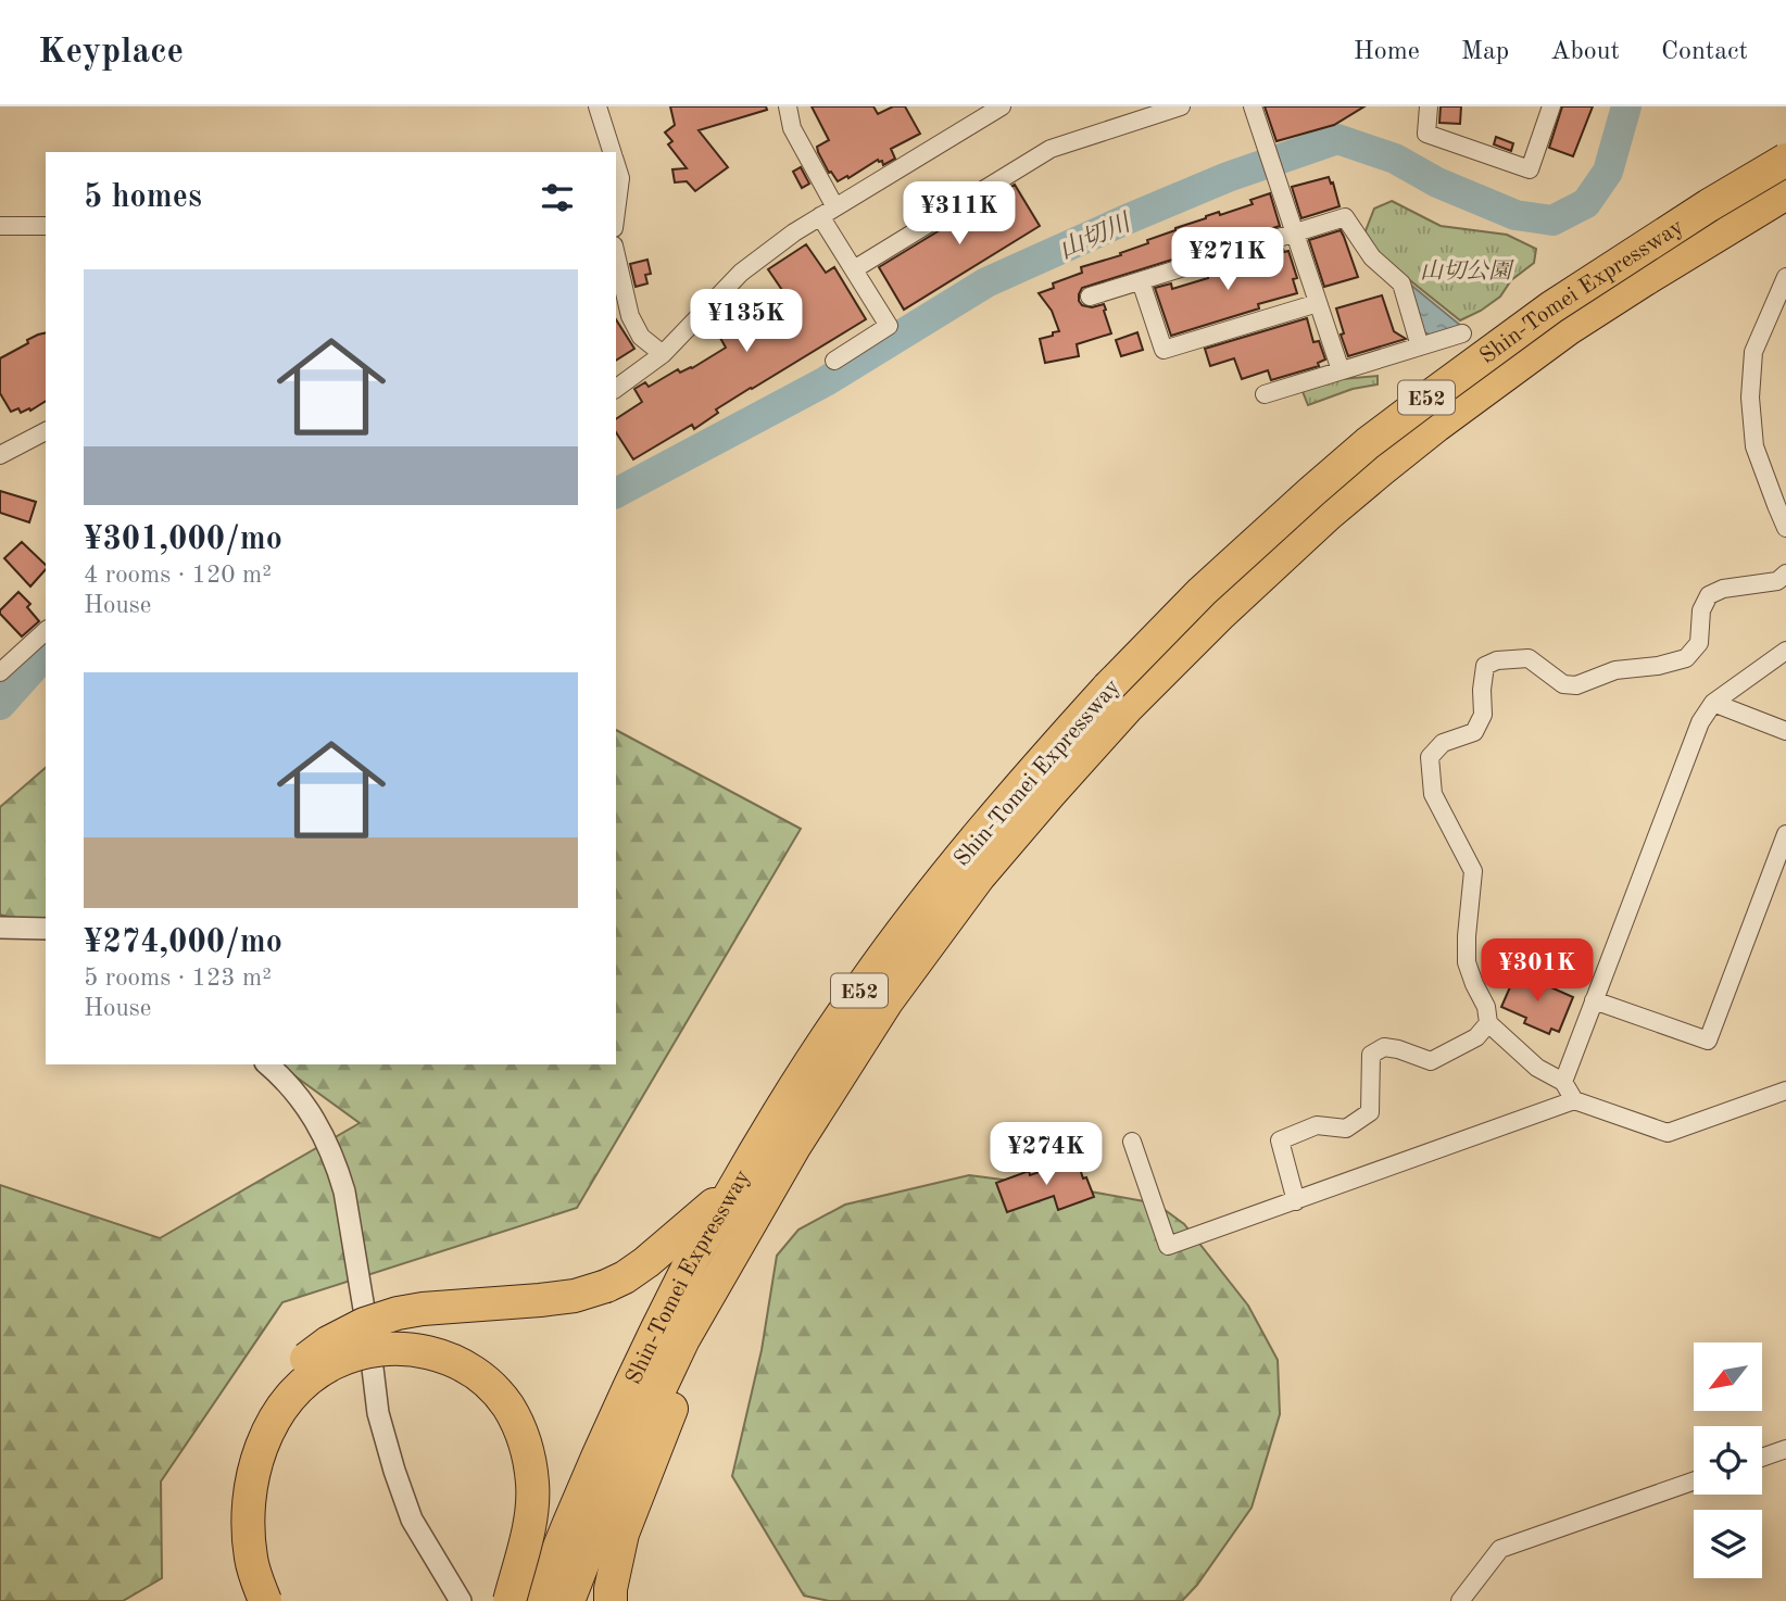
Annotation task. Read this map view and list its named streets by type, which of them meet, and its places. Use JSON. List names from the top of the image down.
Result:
{
  "streets": {
    "highway": ["Shin-Tomei Expressway", "E52"]
  },
  "water": ["山切川"],
  "parks": ["山切公園"],
  "north": "bottom left",
  "page": {
    "header": "Keyplace",
    "nav": [
      "Home",
      "Map",
      "About",
      "Contact"
    ],
    "heading": "5 homes",
    "price": [
      "¥311K",
      "¥271K",
      "¥135K",
      "¥301K",
      "¥274K"
    ],
    "list": [
      {
        "name": "¥301,000/mo",
        "note": "4 rooms · 120 m² · House"
      },
      {
        "name": "¥274,000/mo",
        "note": "5 rooms · 123 m² · House"
      }
    ]
  }
}
